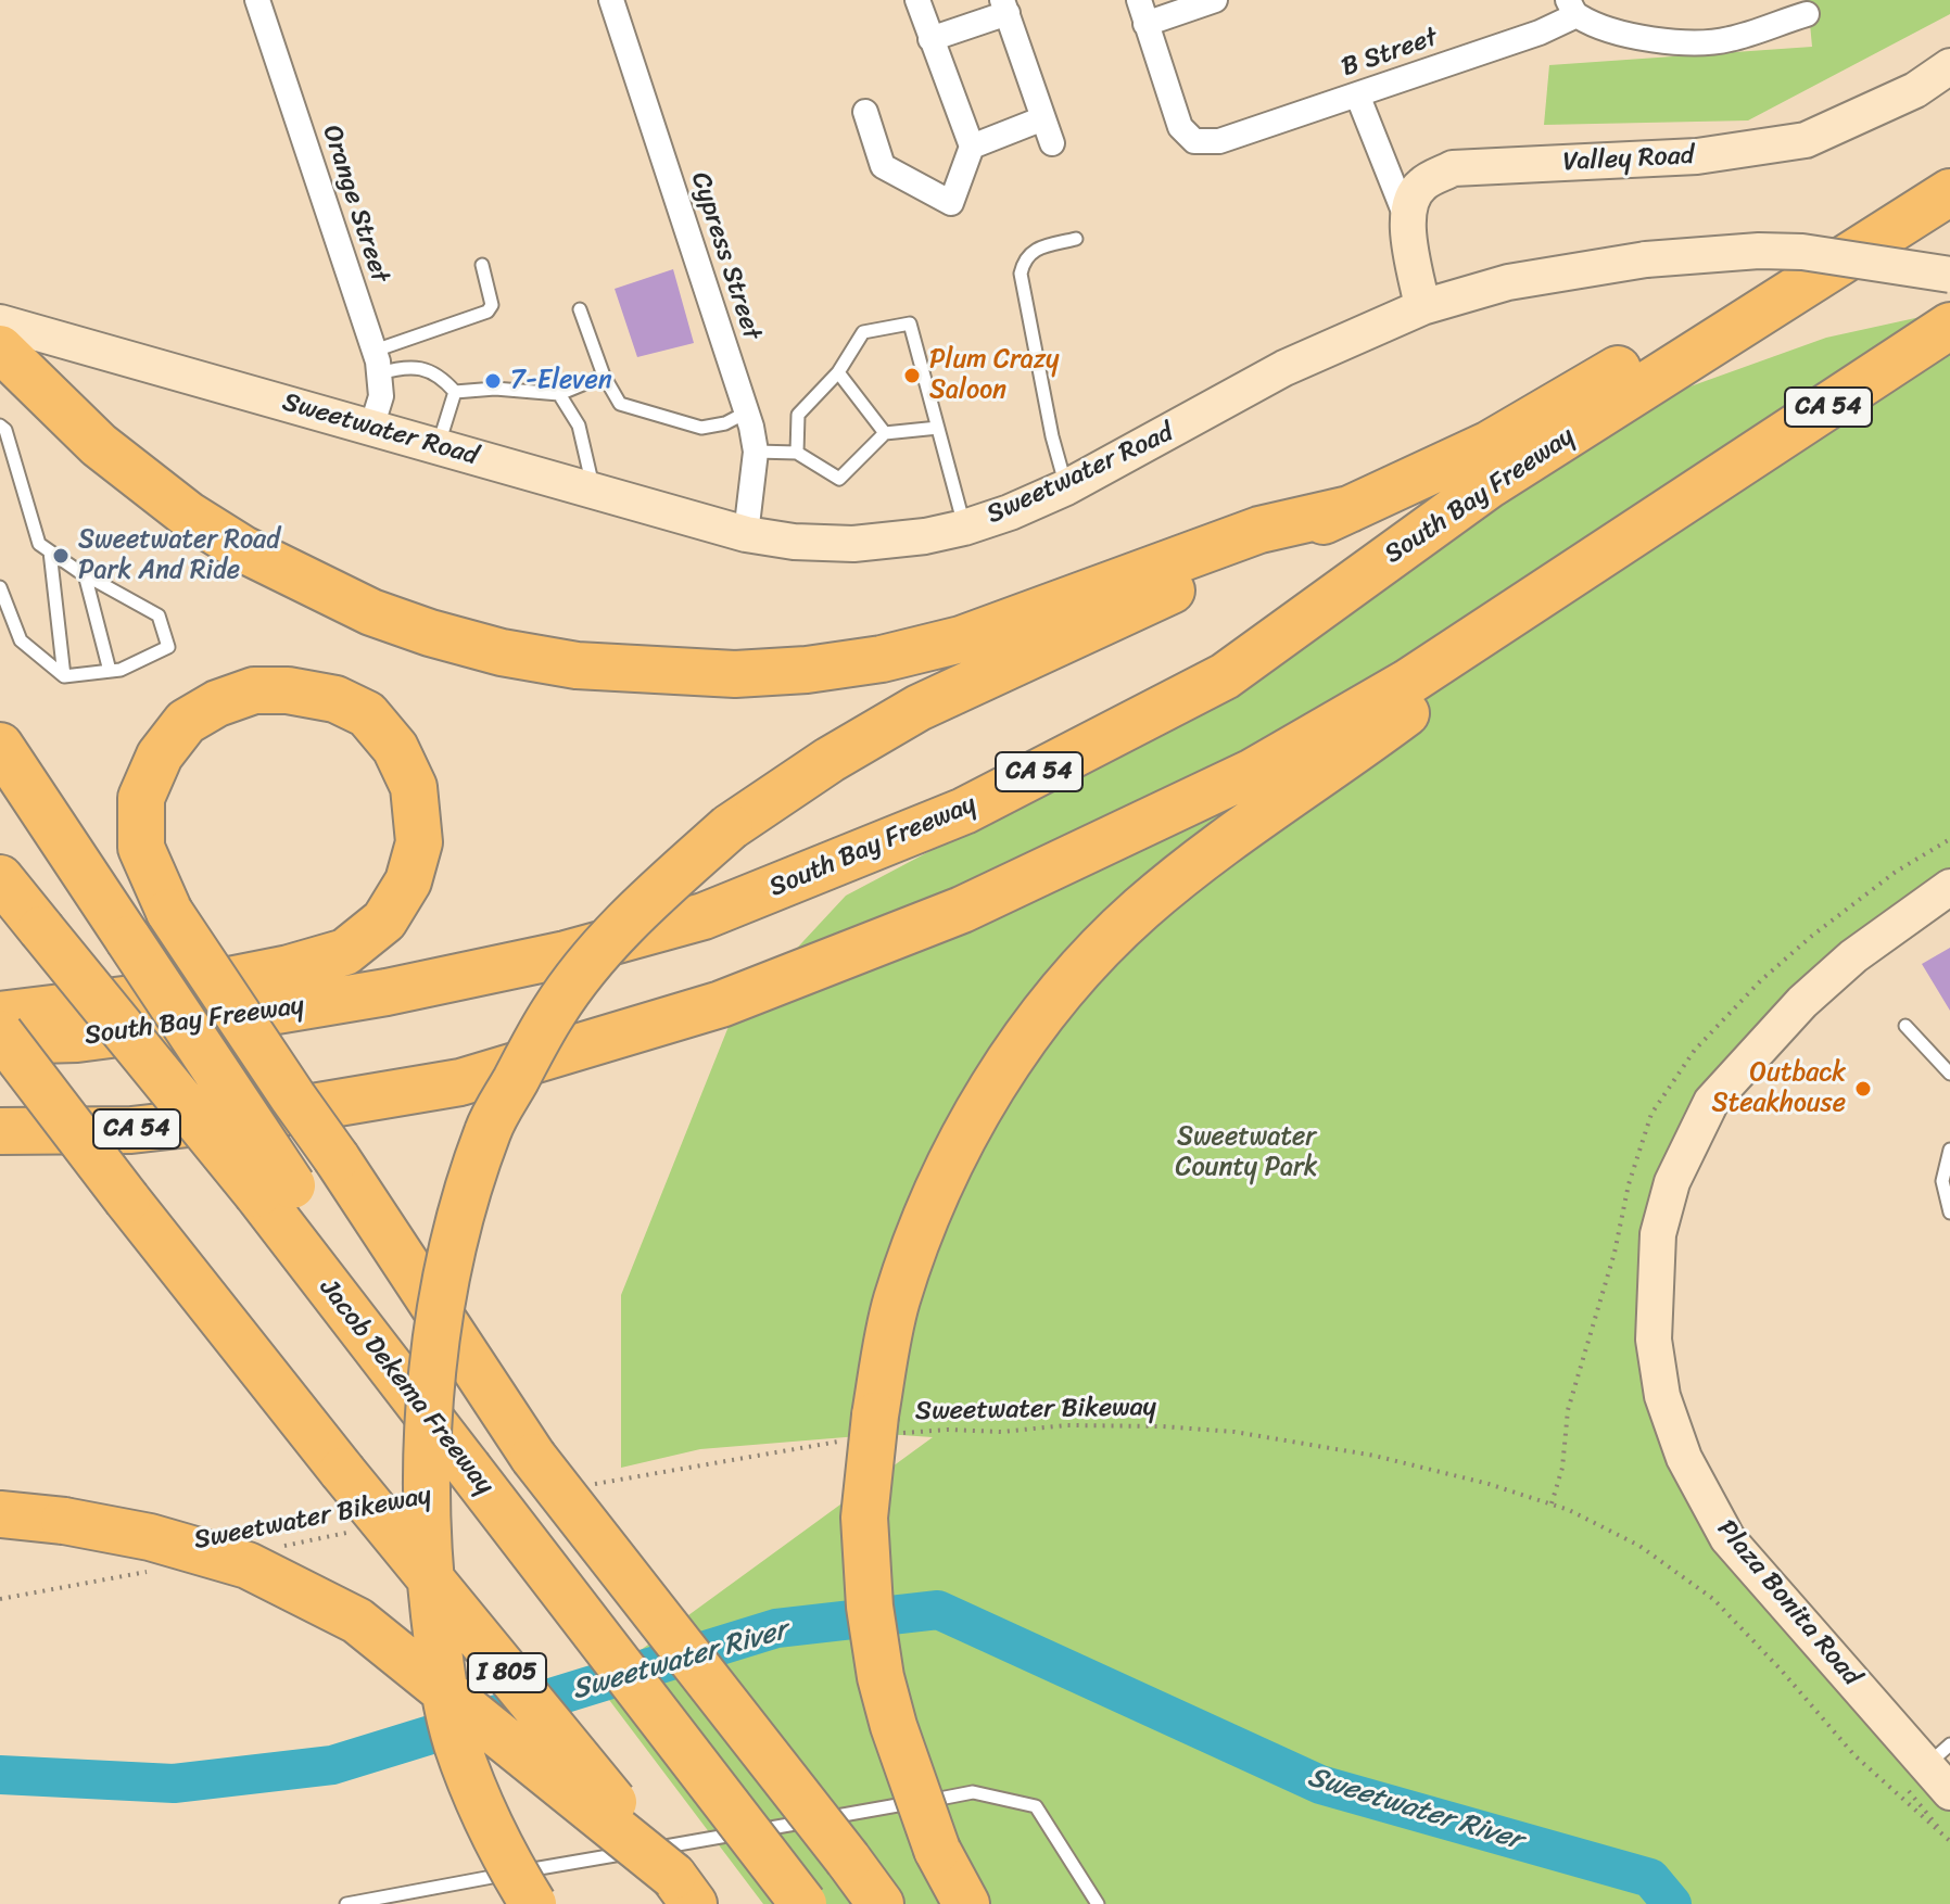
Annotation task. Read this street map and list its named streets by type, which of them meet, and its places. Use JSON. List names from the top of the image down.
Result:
{
  "streets": {
    "highway": [
      "CA 54",
      "South Bay Freeway",
      "Jacob Dekema Freeway",
      "I 805"
    ],
    "main road": ["Valley Road", "Sweetwater Road", "Plaza Bonita Road"],
    "street": ["B Street", "Orange Street", "Cypress Street"],
    "path": ["Sweetwater Bikeway"]
  },
  "crossings": [
    ["Orange Street", "Sweetwater Road"],
    ["Cypress Street", "Sweetwater Road"]
  ],
  "water": ["Sweetwater River"],
  "parks": ["Sweetwater County Park"],
  "places": [
    "Plum Crazy Saloon",
    "7-Eleven",
    "Sweetwater Road Park And Ride",
    "Outback Steakhouse"
  ]
}
